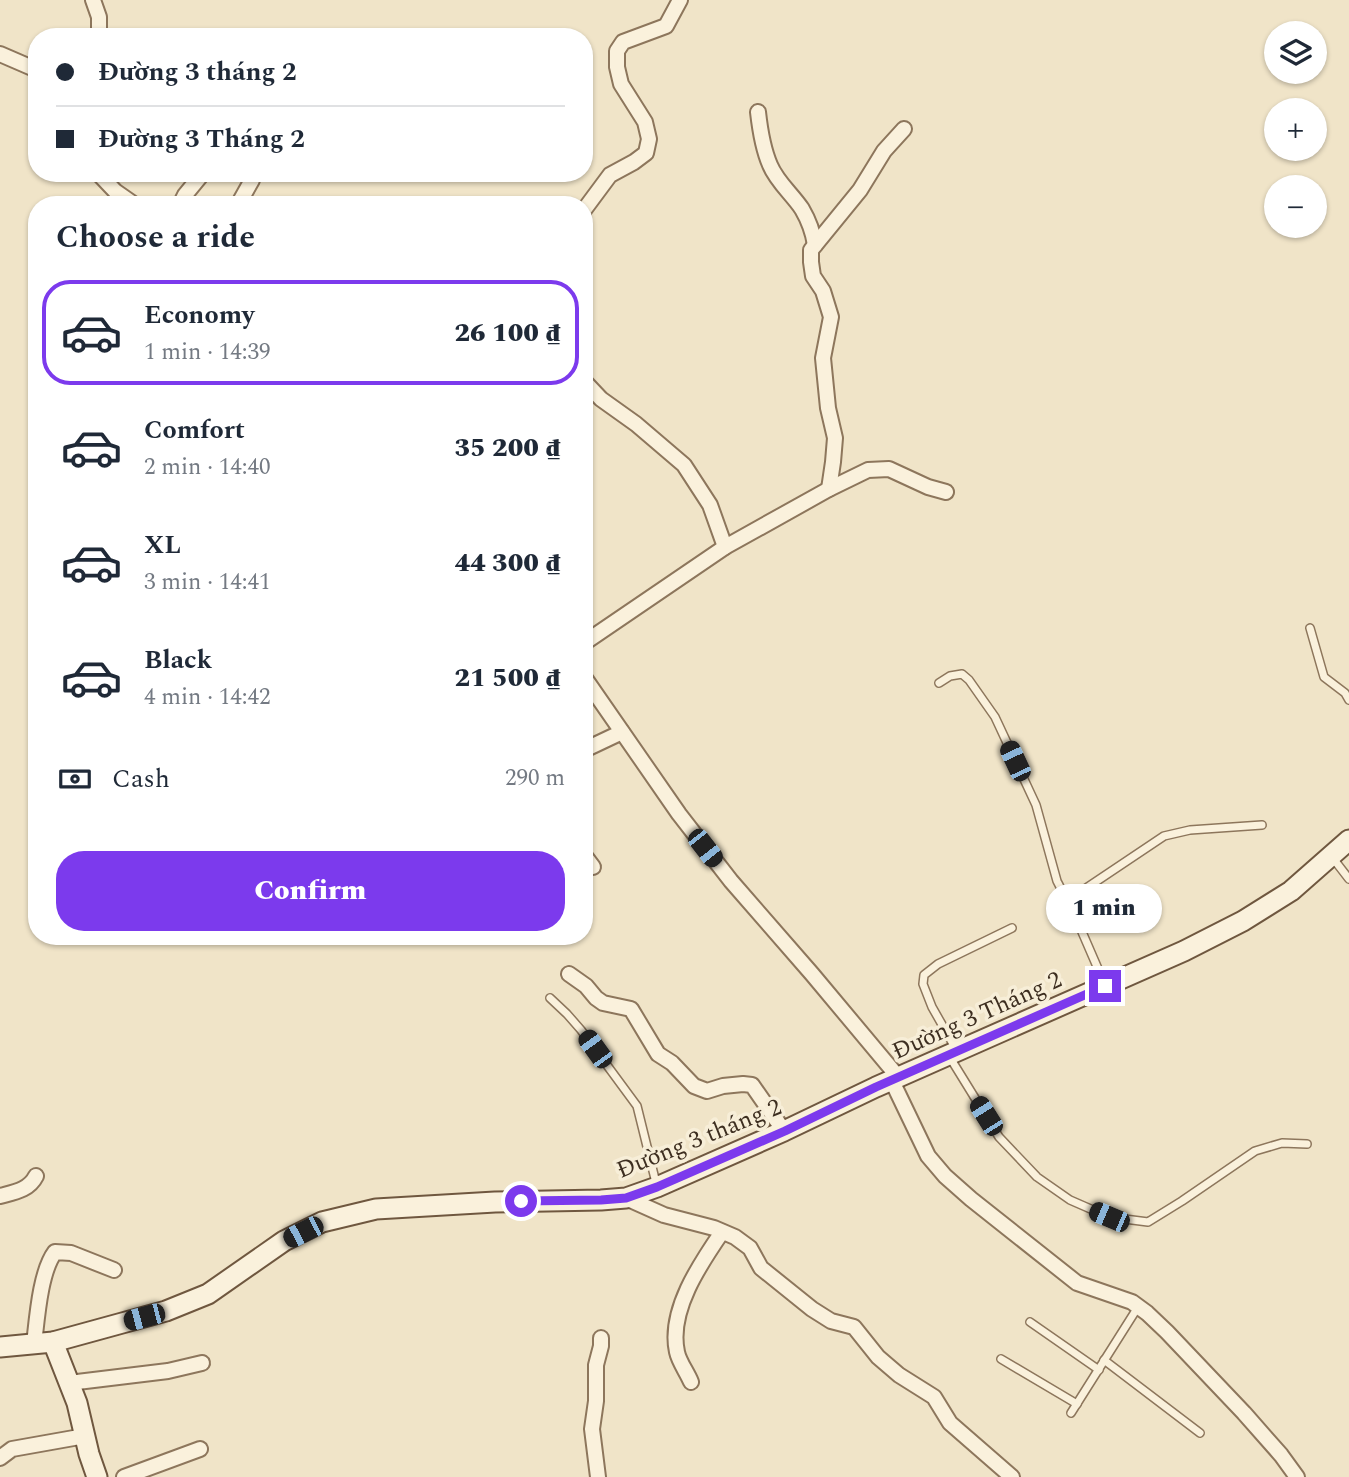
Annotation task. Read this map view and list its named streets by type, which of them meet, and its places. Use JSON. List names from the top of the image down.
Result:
{
  "streets": {
    "main road": ["Đường 3 Tháng 2", "Đường 3 tháng 2"]
  },
  "crossings": [
    ["Đường 3 Tháng 2", "Đường 3 tháng 2"]
  ],
  "page": {
    "map_buttons": ["+", "−"],
    "banner": ["Đường 3 tháng 2", "Đường 3 Tháng 2"],
    "heading": "Choose a ride",
    "list": [
      {
        "name": "Economy",
        "note": "1 min · 14:39",
        "value": "26 100 ₫"
      },
      {
        "name": "Comfort",
        "note": "2 min · 14:40",
        "value": "35 200 ₫"
      },
      {
        "name": "XL",
        "note": "3 min · 14:41",
        "value": "44 300 ₫"
      },
      {
        "name": "Black",
        "note": "4 min · 14:42",
        "value": "21 500 ₫"
      }
    ],
    "pay": ["Cash", "290 m"],
    "buttons": "Confirm",
    "bubble": "1 min"
  }
}
